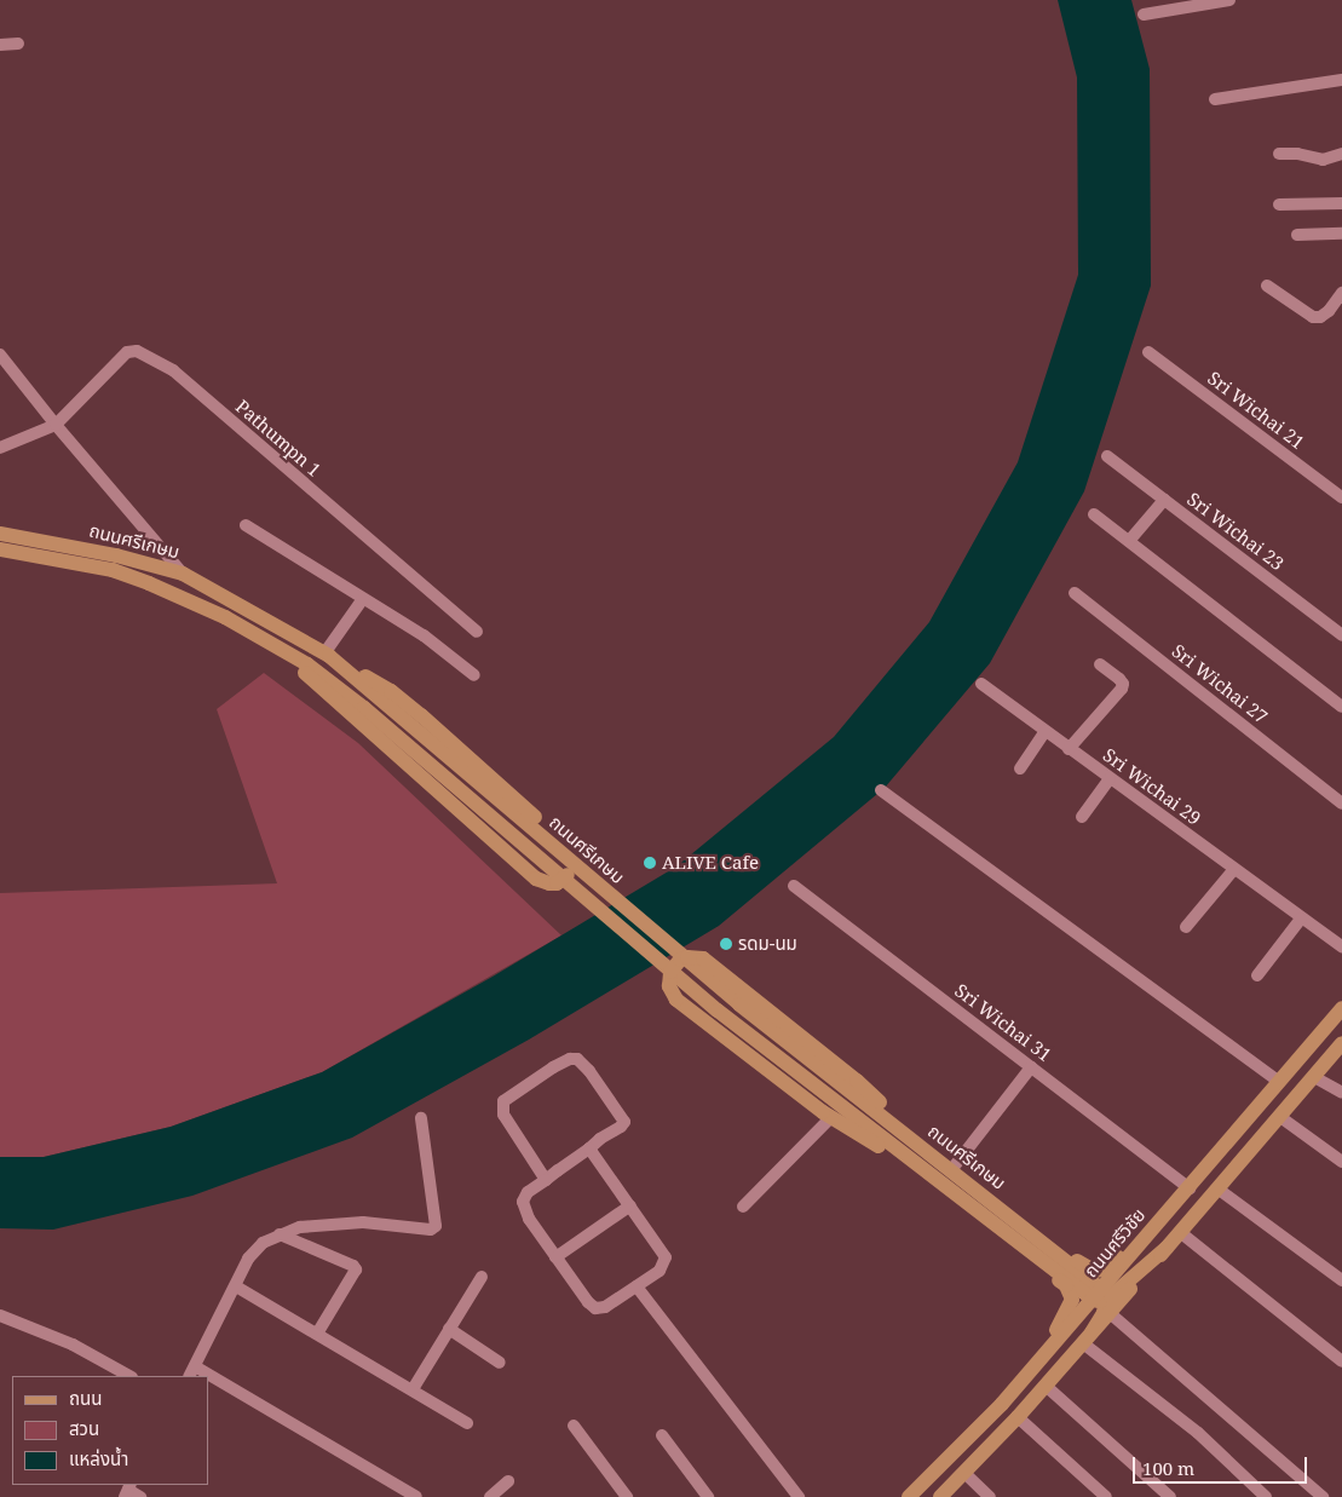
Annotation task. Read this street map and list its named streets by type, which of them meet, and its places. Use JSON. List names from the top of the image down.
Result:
{
  "streets": {
    "main road": ["ถนนศรีเกษม", "ถนนศรีวิชัย"],
    "street": [
      "Sri Wichai 21",
      "Pathumpn 1",
      "Sri Wichai 23",
      "Sri Wichai 27",
      "Sri Wichai 29",
      "Sri Wichai 31"
    ]
  },
  "crossings": [
    ["ถนนศรีเกษม", "ถนนศรีวิชัย"],
    ["Sri Wichai 31", "ถนนศรีวิชัย"]
  ],
  "places": ["ALIVE Cafe", "รดม-นม"],
  "legend": ["ถนน", "สวน", "แหล่งน้ำ"],
  "scale_bar": "100 m"
}
